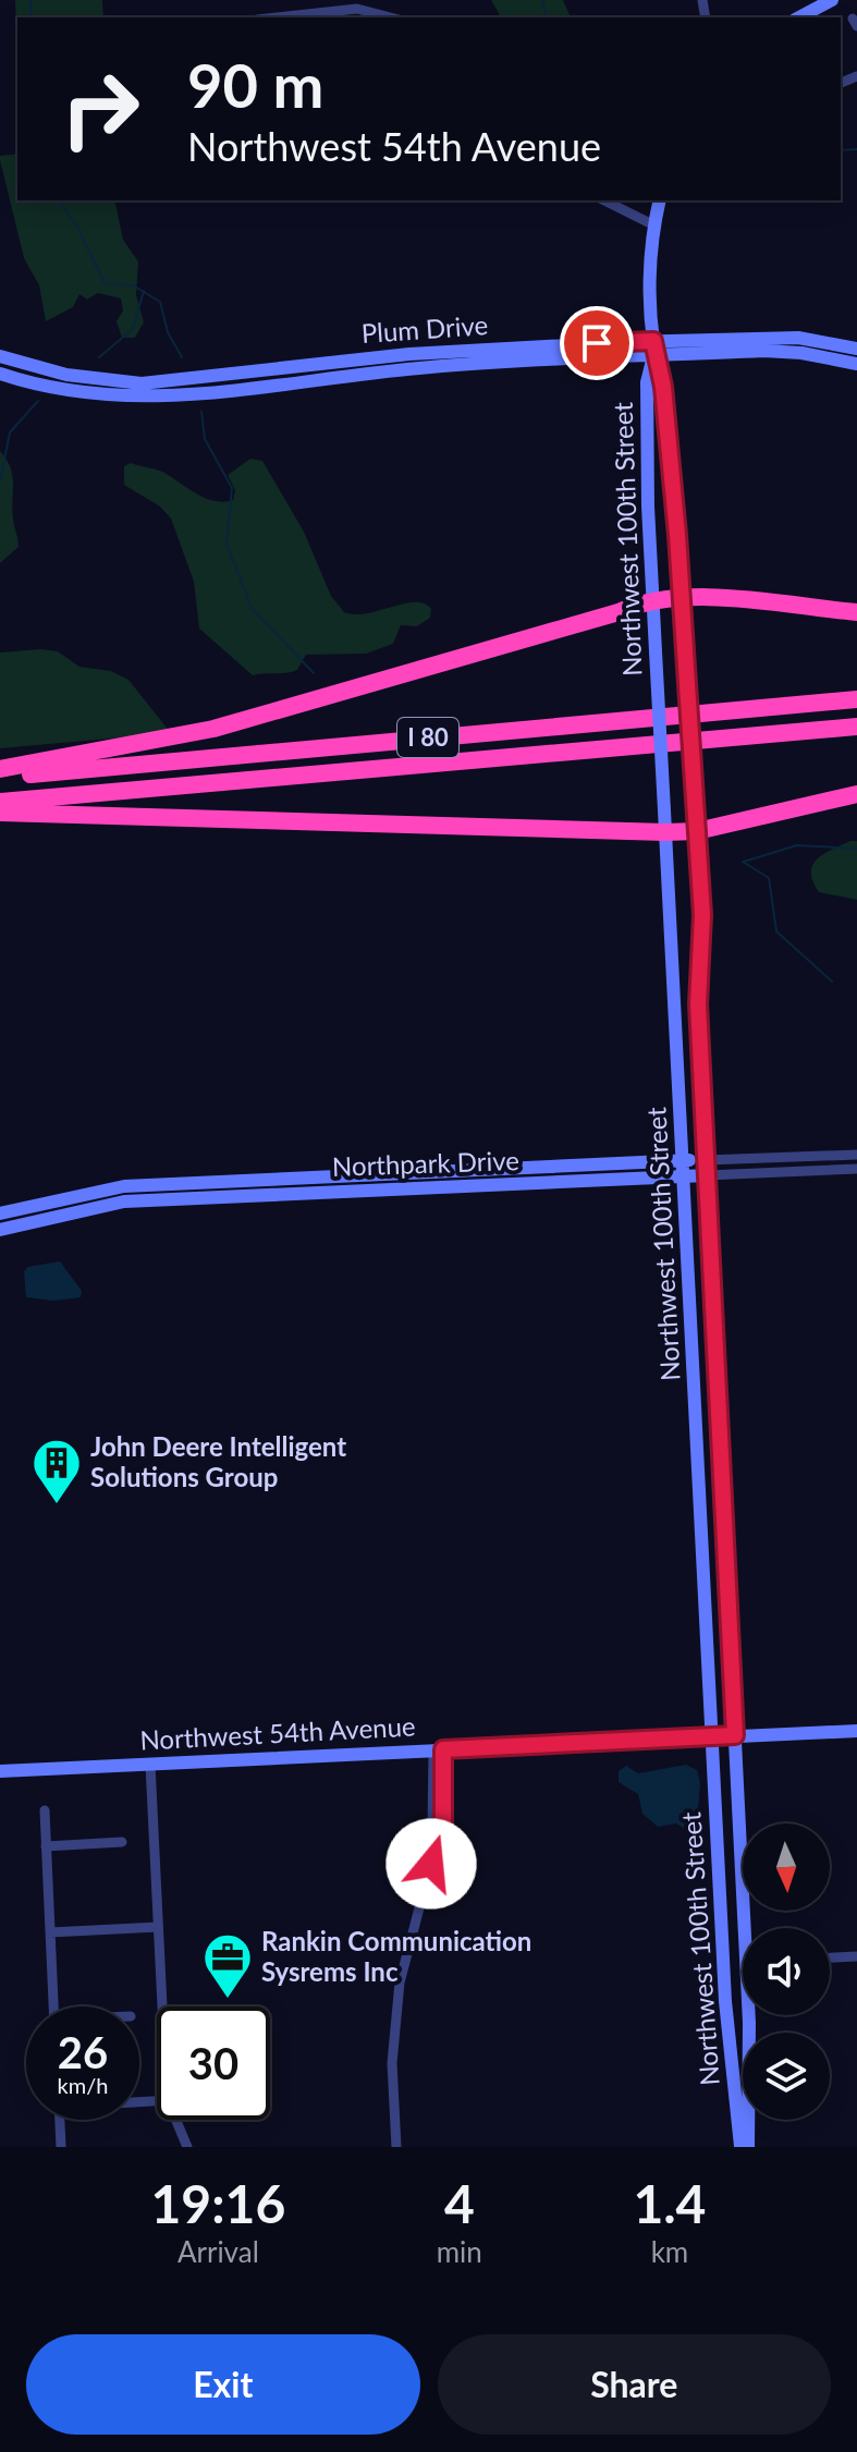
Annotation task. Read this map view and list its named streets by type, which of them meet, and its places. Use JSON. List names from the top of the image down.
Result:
{
  "streets": {
    "highway": ["I 80"],
    "street": [
      "Plum Drive",
      "Northwest 100th Street",
      "Northpark Drive",
      "Northwest 54th Avenue"
    ]
  },
  "crossings": [
    ["Plum Drive", "Northwest 100th Street"],
    ["Northwest 100th Street", "Northpark Drive"],
    ["Northwest 100th Street", "Northwest 54th Avenue"]
  ],
  "places": {
    "building": ["John Deere Intelligent Solutions Group"],
    "office": ["Rankin Communication Sysrems Inc"]
  },
  "north": "bottom",
  "page": {
    "turn": ["90 m", "Northwest 54th Avenue"],
    "speed": "26 km/h",
    "limit": "30",
    "eta": [
      "19:16",
      "Arrival",
      "4",
      "min",
      "1.4",
      "km"
    ],
    "buttons": ["Exit", "Share"]
  }
}
